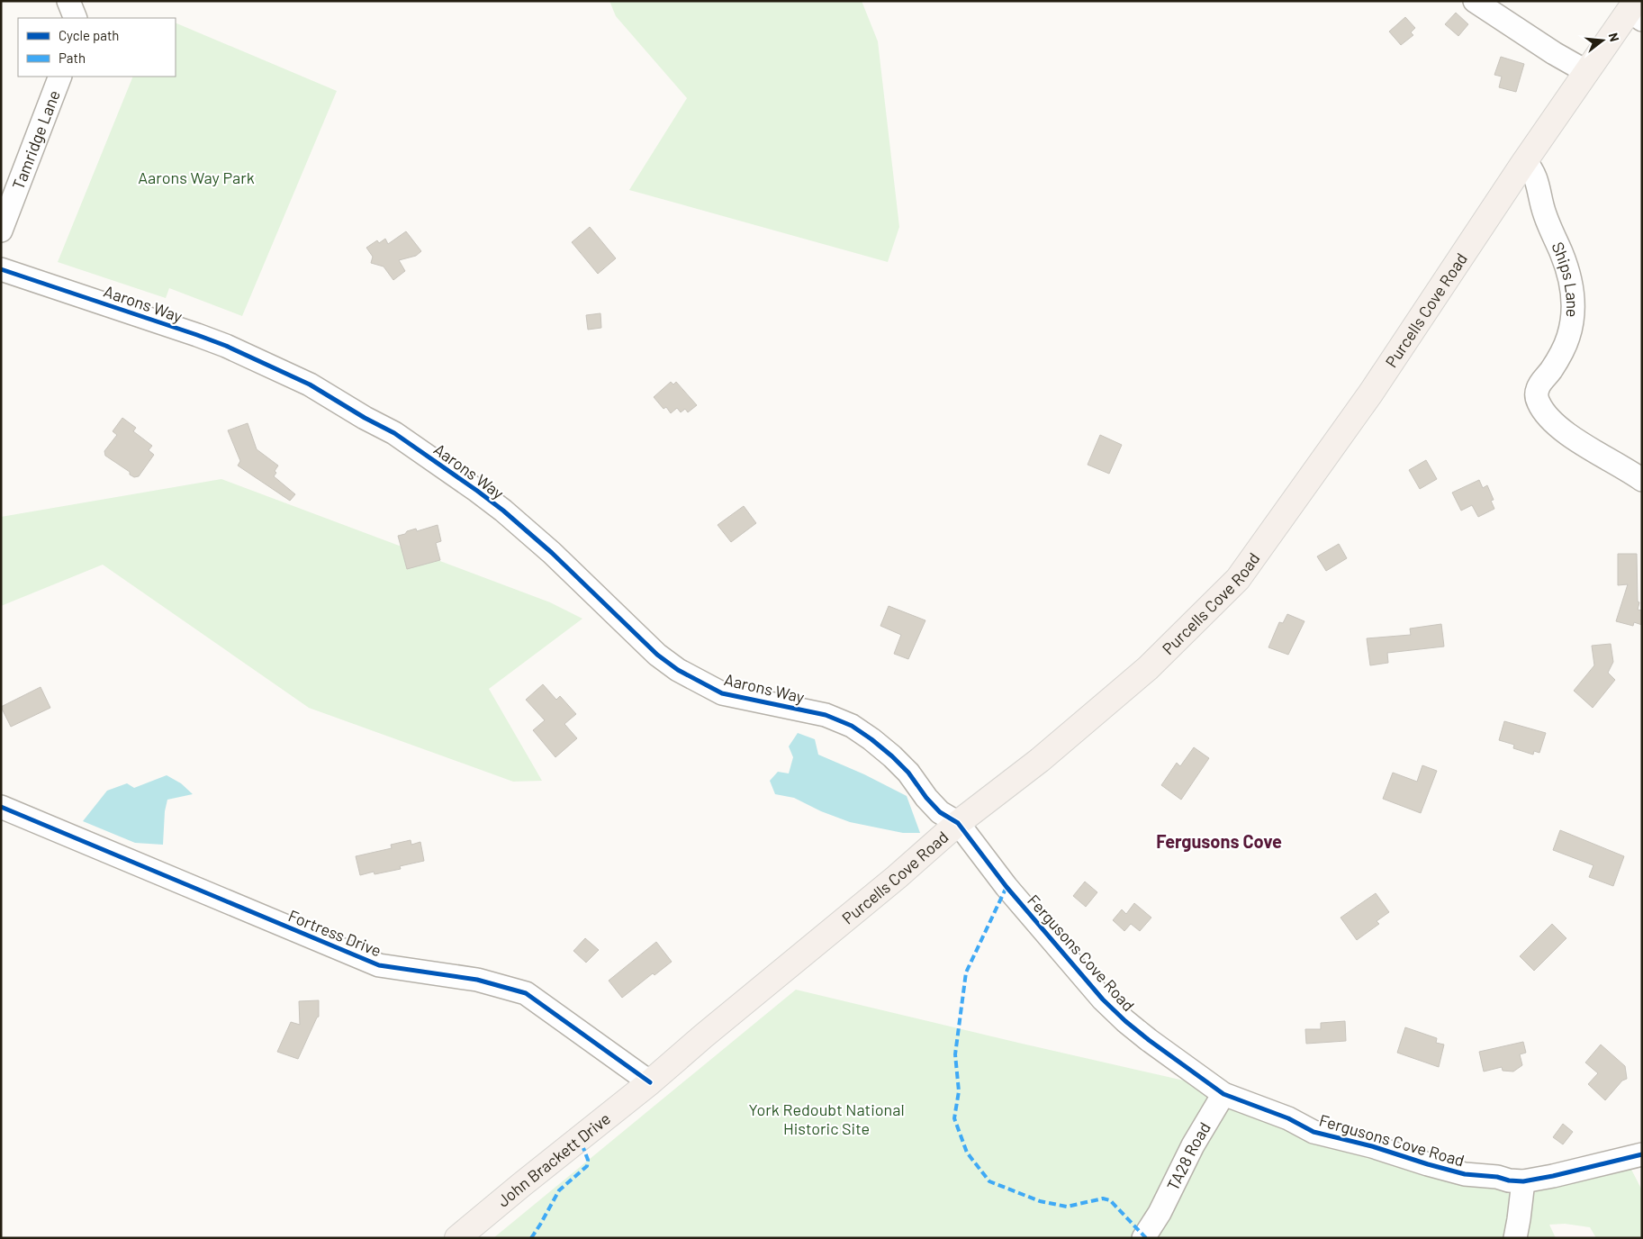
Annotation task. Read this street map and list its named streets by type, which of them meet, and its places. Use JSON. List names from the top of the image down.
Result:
{
  "streets": {
    "main road": ["Purcells Cove Road", "John Brackett Drive"],
    "street": [
      "Tamridge Lane",
      "Ships Lane",
      "Aarons Way",
      "Fortress Drive",
      "Fergusons Cove Road",
      "TA28 Road"
    ]
  },
  "crossings": [
    ["Ships Lane", "Purcells Cove Road"],
    ["Aarons Way", "Purcells Cove Road"],
    ["Aarons Way", "Fergusons Cove Road"],
    ["Purcells Cove Road", "Fortress Drive"],
    ["Purcells Cove Road", "Fergusons Cove Road"],
    ["Purcells Cove Road", "John Brackett Drive"],
    ["Fortress Drive", "John Brackett Drive"],
    ["Fergusons Cove Road", "TA28 Road"]
  ],
  "districts": ["Fergusons Cove"],
  "parks": ["Aarons Way Park", "York Redoubt National Historic Site"],
  "legend": ["Cycle path", "Path"],
  "north": "right"
}
